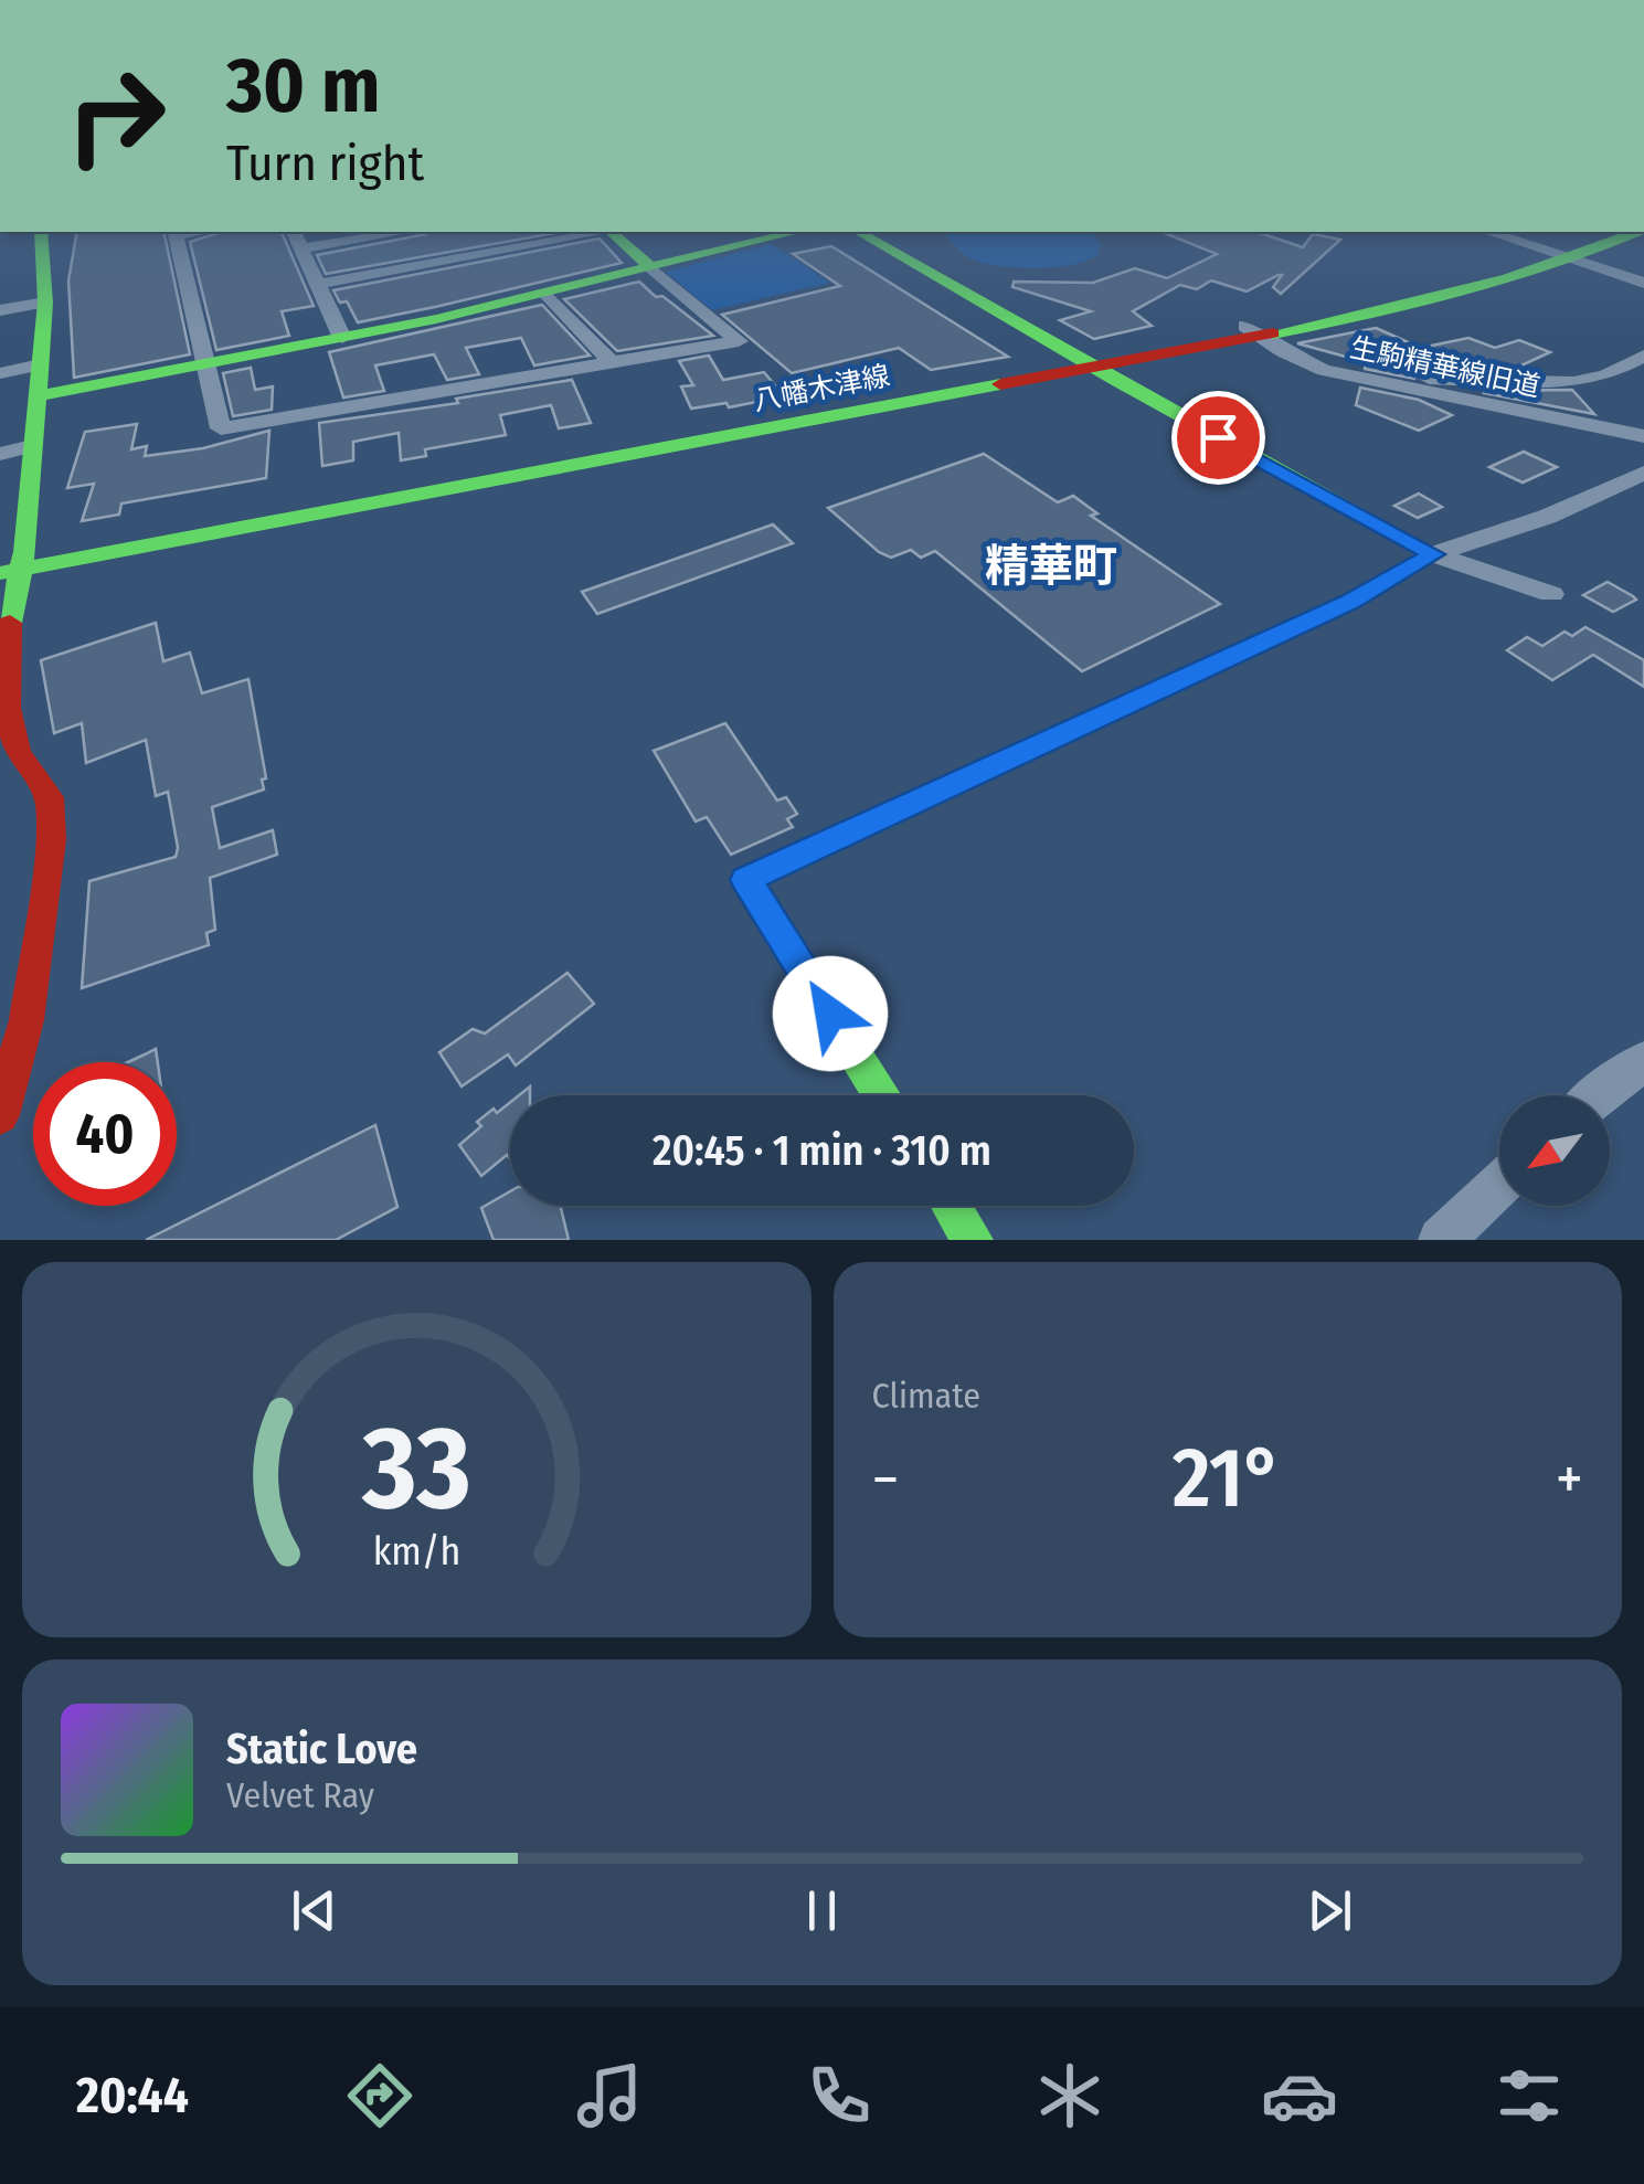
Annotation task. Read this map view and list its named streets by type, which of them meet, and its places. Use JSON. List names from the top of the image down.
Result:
{
  "streets": {
    "street": ["生駒精華線旧道", "八幡木津線"]
  },
  "crossings": [
    ["生駒精華線旧道", "八幡木津線"]
  ],
  "districts": ["精華町"],
  "north": "bottom left",
  "page": {
    "turn": ["30 m", "Turn right"],
    "limit": "40",
    "trip": "20:45 · 1 min · 310 m",
    "tile": "Climate",
    "heat": ["−", "21°", "+"],
    "song": ["Static Love", "Velvet Ray"],
    "tabs": "20:44",
    "gauge": ["33", "km/h"]
  }
}
